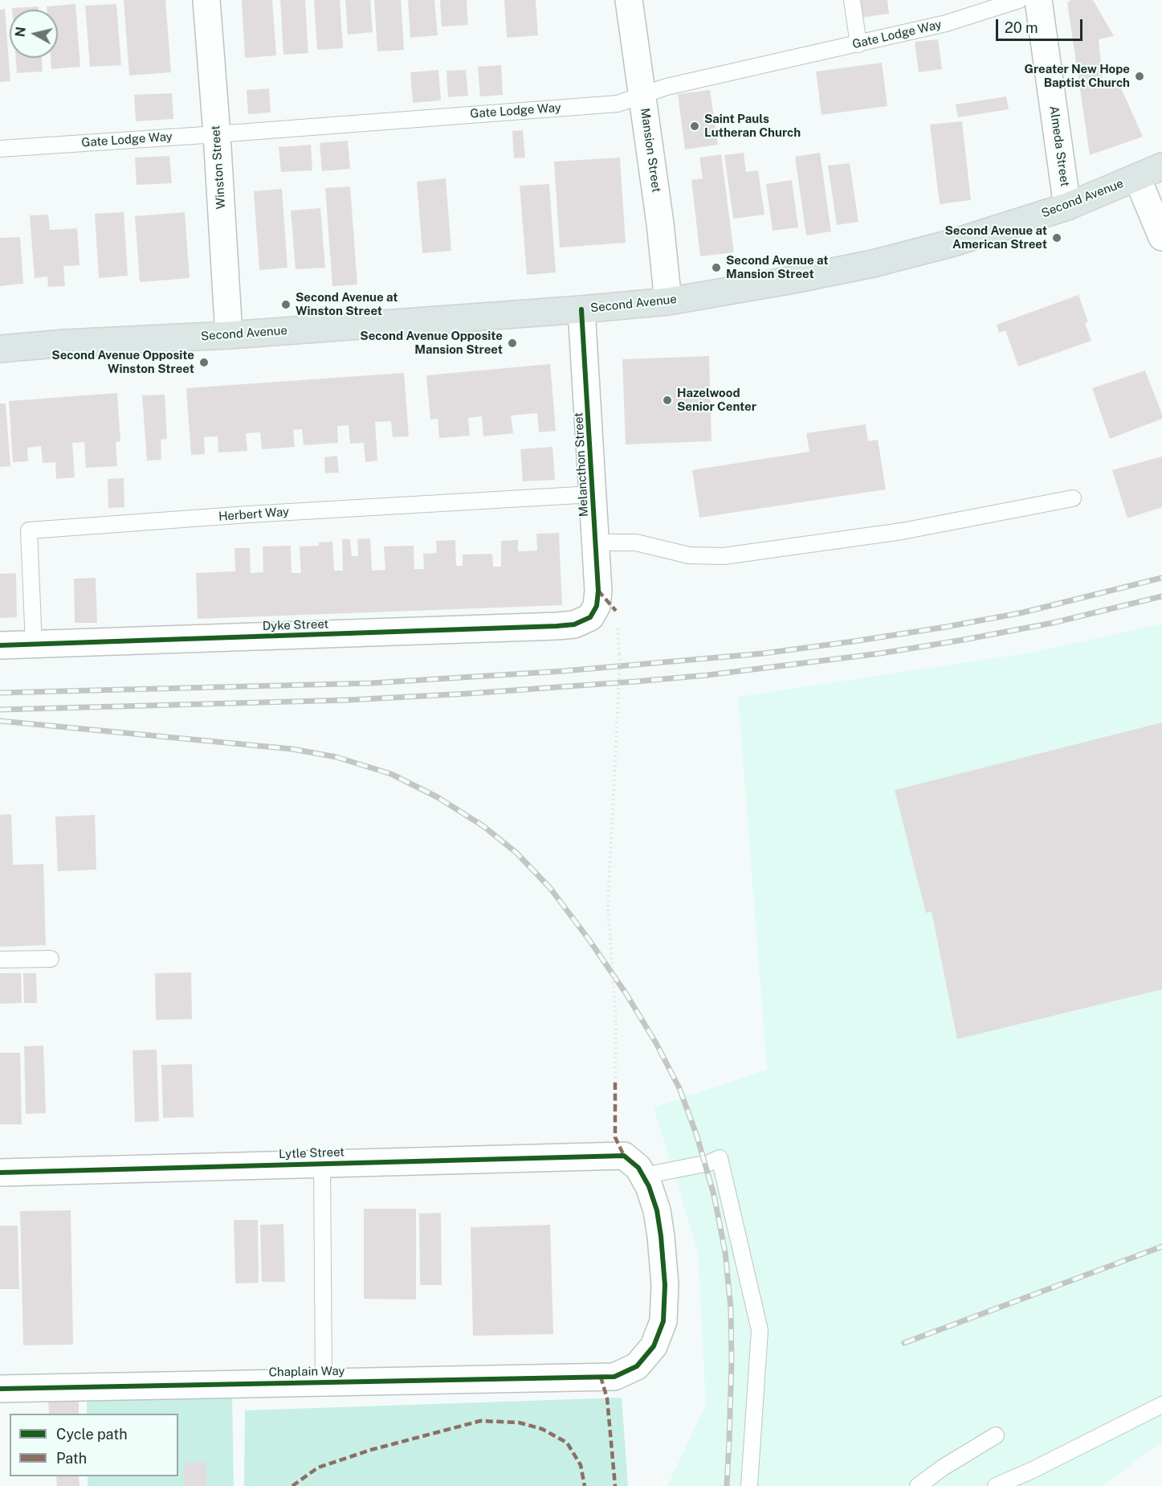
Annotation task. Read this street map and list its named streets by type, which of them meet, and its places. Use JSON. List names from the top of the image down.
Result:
{
  "streets": {
    "main road": ["Second Avenue"],
    "street": [
      "Almeda Street",
      "Mansion Street",
      "Winston Street",
      "Melancthon Street",
      "Dyke Street",
      "Lytle Street",
      "Chaplain Way"
    ],
    "lane": ["Gate Lodge Way", "Herbert Way"]
  },
  "crossings": [
    ["Gate Lodge Way", "Mansion Street"],
    ["Gate Lodge Way", "Winston Street"],
    ["Almeda Street", "Second Avenue"],
    ["Mansion Street", "Second Avenue"],
    ["Winston Street", "Second Avenue"],
    ["Second Avenue", "Melancthon Street"],
    ["Melancthon Street", "Herbert Way"],
    ["Melancthon Street", "Dyke Street"],
    ["Herbert Way", "Dyke Street"],
    ["Lytle Street", "Chaplain Way"]
  ],
  "places": [
    "Greater New Hope Baptist Church",
    "Saint Pauls Lutheran Church",
    "Second Avenue at American Street",
    "Second Avenue at Mansion Street",
    "Second Avenue at Winston Street",
    "Second Avenue Opposite Mansion Street",
    "Second Avenue Opposite Winston Street",
    "Hazelwood Senior Center"
  ],
  "legend": ["Cycle path", "Path"],
  "scale_bar": "20 m",
  "north": "left"
}
